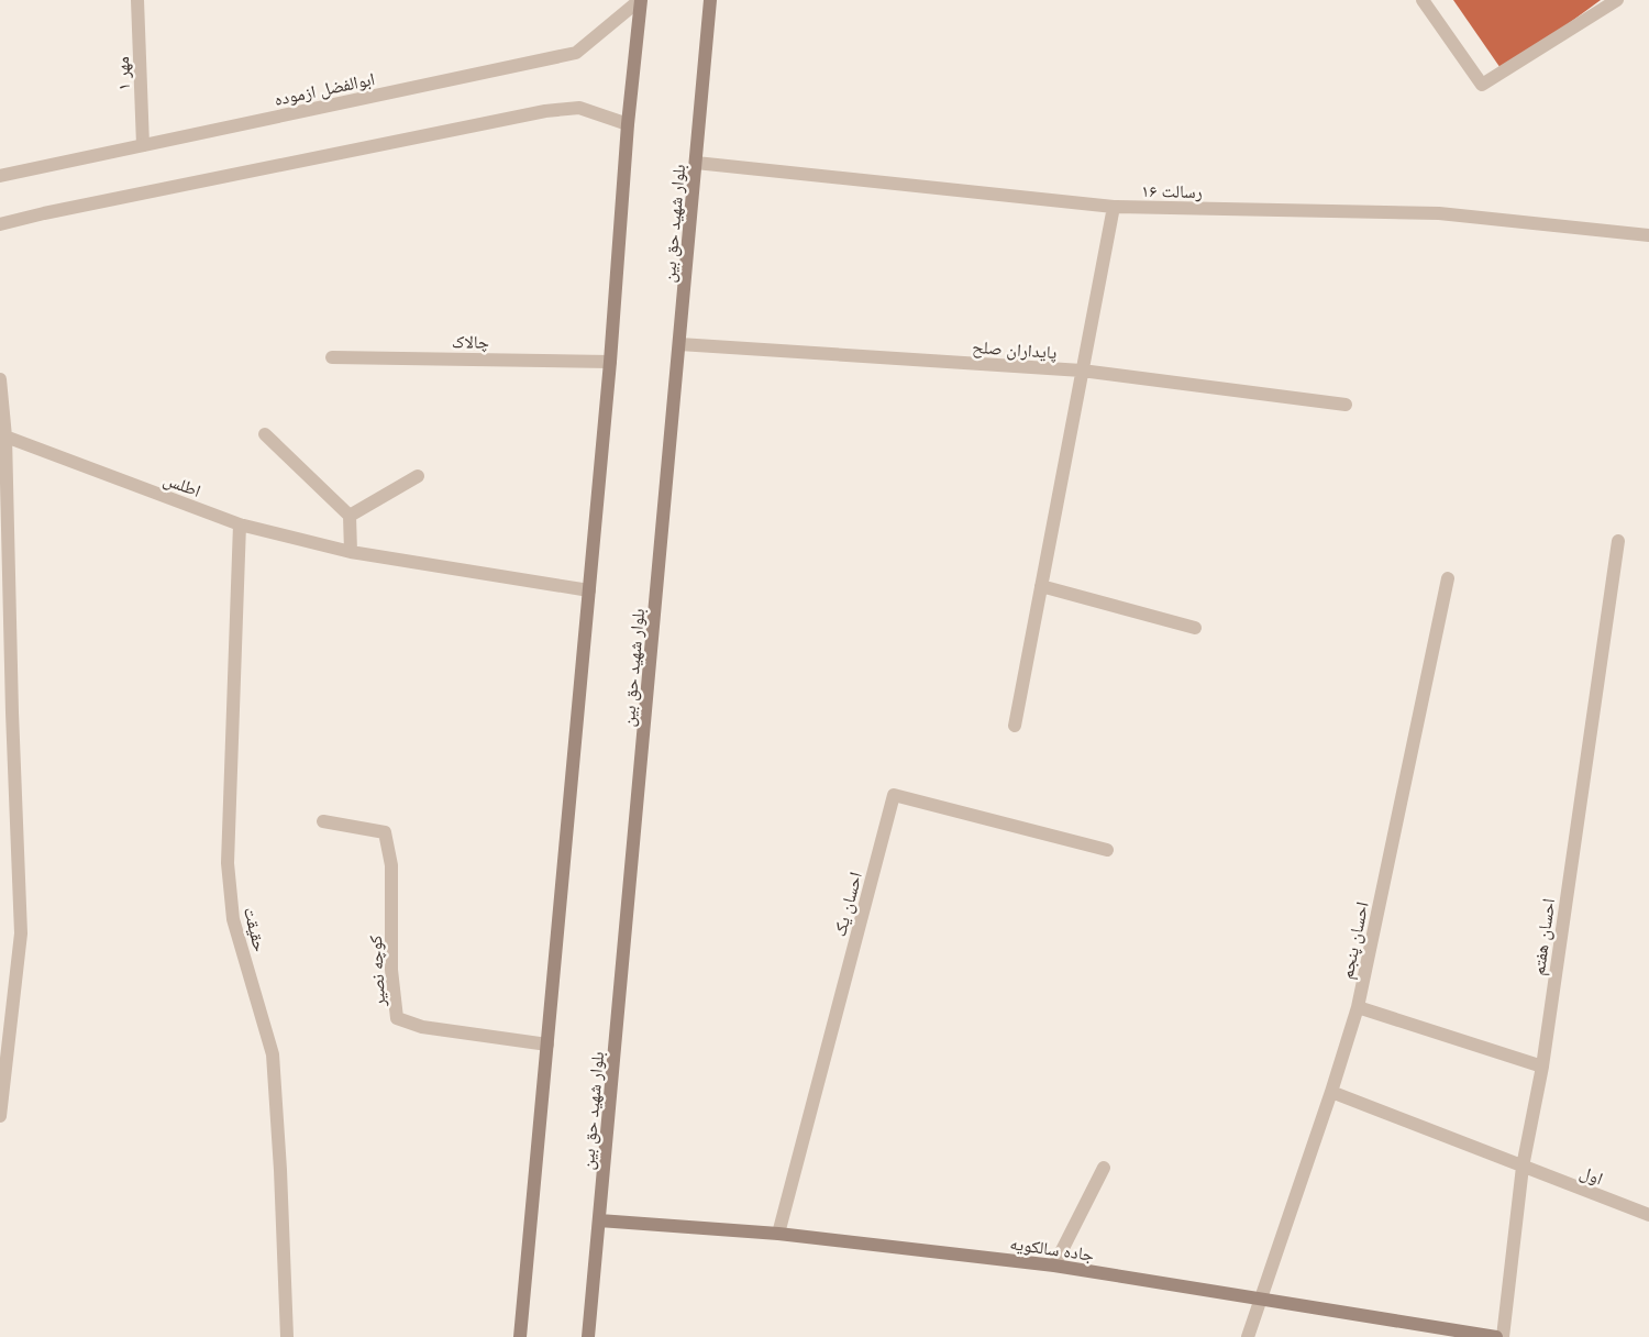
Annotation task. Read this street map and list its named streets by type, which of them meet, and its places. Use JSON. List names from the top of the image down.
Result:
{
  "streets": {
    "main road": ["بلوار شهید حق بین", "جاده سالکویه"],
    "street": [
      "مهر ۱",
      "ابوالفضل ازموده",
      "رسالت ۱۶",
      "چالاک",
      "پایداران صلح",
      "اطلس",
      "احسان یک",
      "حقیقت",
      "احسان هفتم",
      "احسان پنجم",
      "کوچه نصیر",
      "اول"
    ]
  },
  "crossings": [
    ["مهر ۱", "ابوالفضل ازموده"],
    ["رسالت ۱۶", "بلوار شهید حق بین"],
    ["بلوار شهید حق بین", "پایداران صلح"],
    ["بلوار شهید حق بین", "جاده سالکویه"],
    ["اطلس", "حقیقت"],
    ["احسان یک", "جاده سالکویه"],
    ["احسان هفتم", "اول"],
    ["احسان پنجم", "اول"],
    ["احسان پنجم", "جاده سالکویه"]
  ]
}
